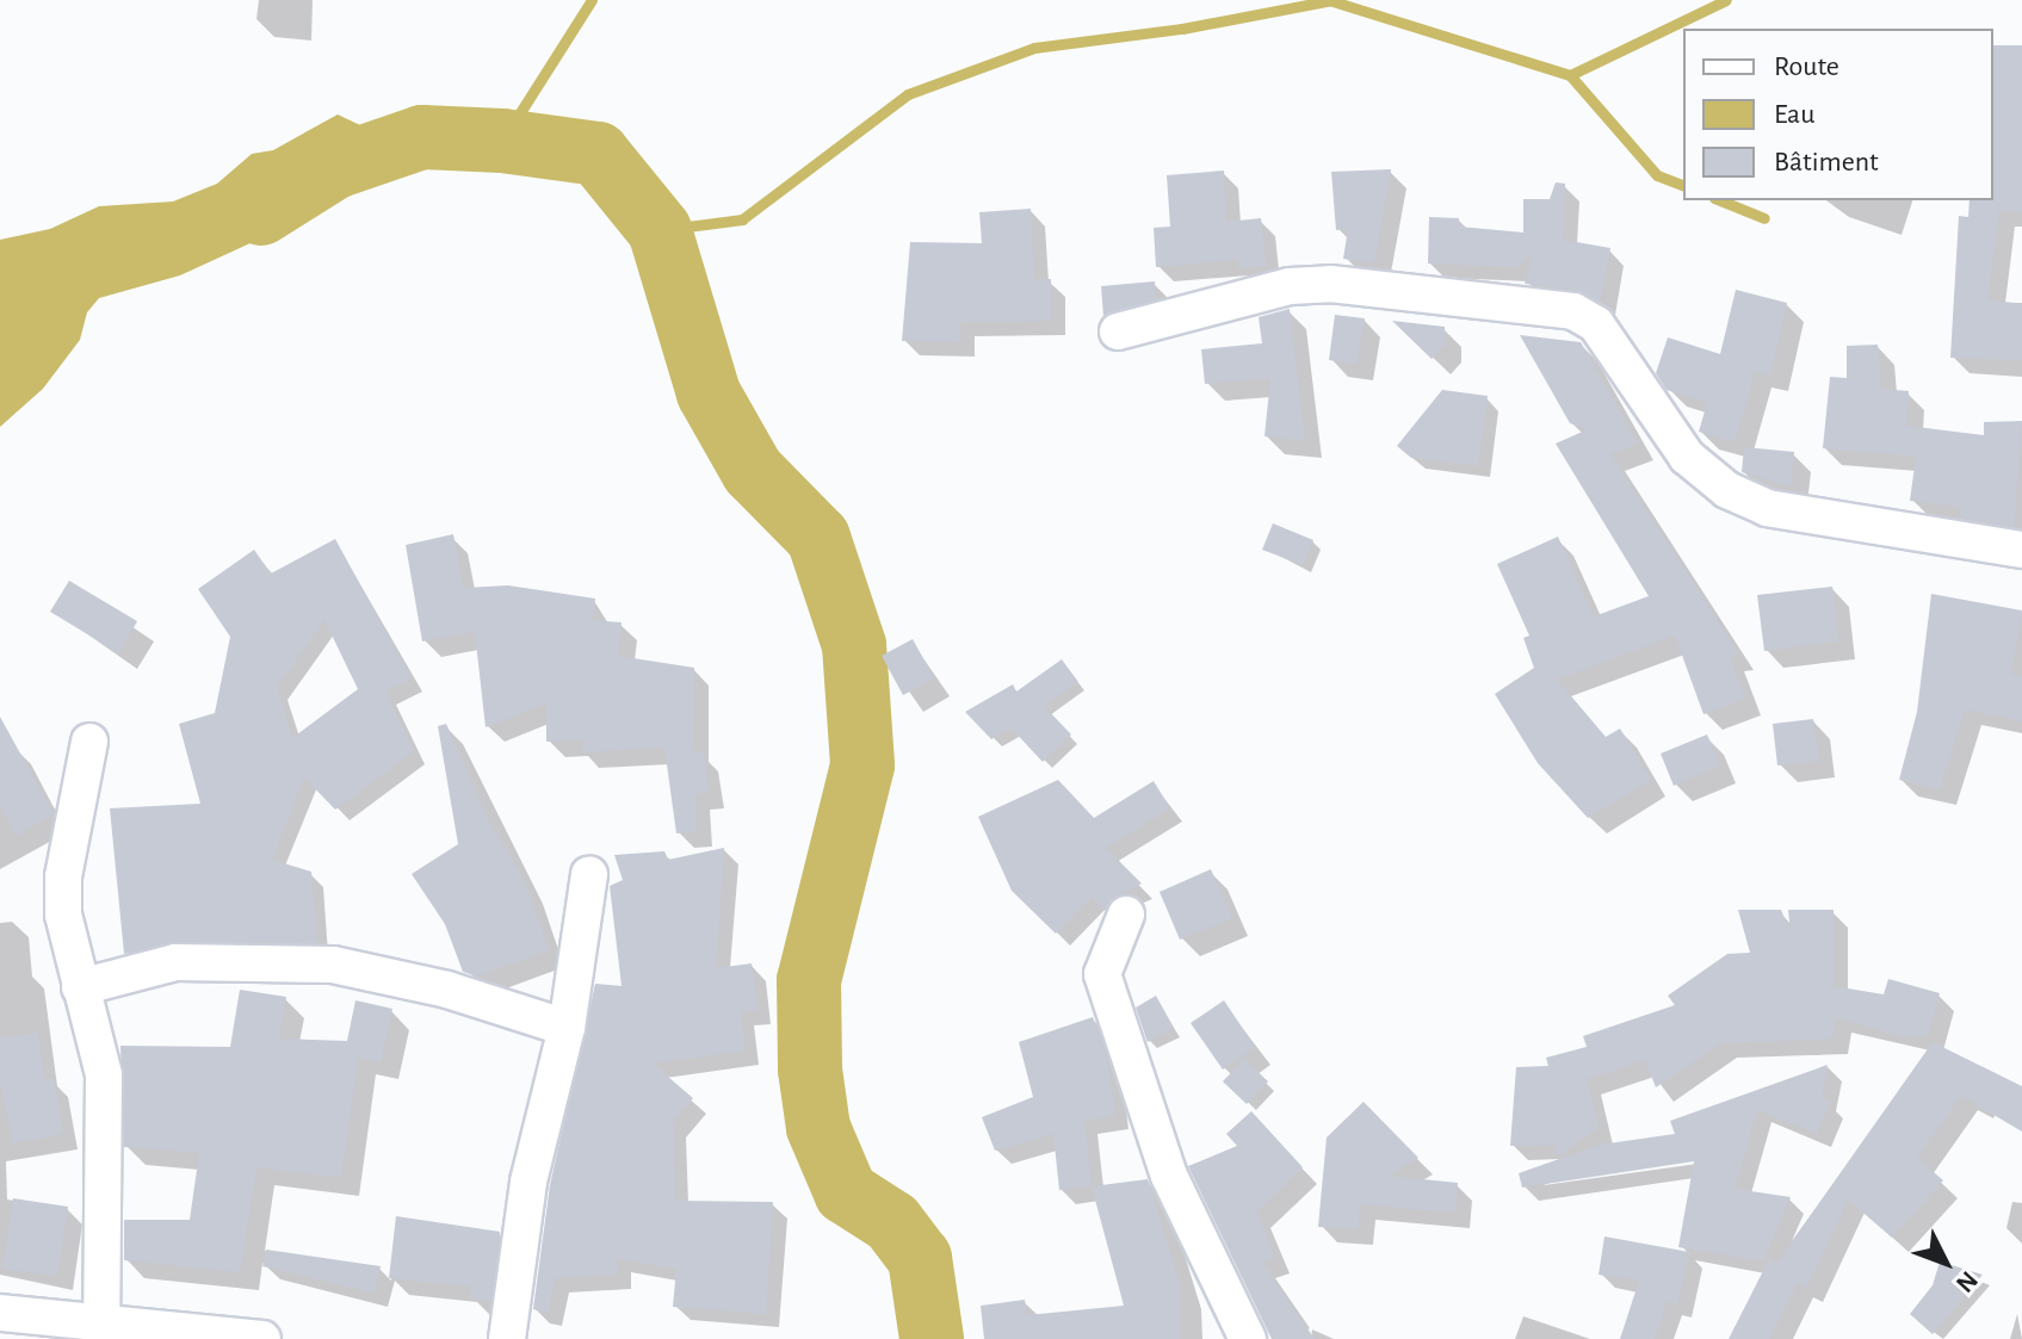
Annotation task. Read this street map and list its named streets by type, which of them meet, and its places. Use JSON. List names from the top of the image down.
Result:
{
  "legend": ["Route", "Eau", "Bâtiment"],
  "north": "bottom right"
}
